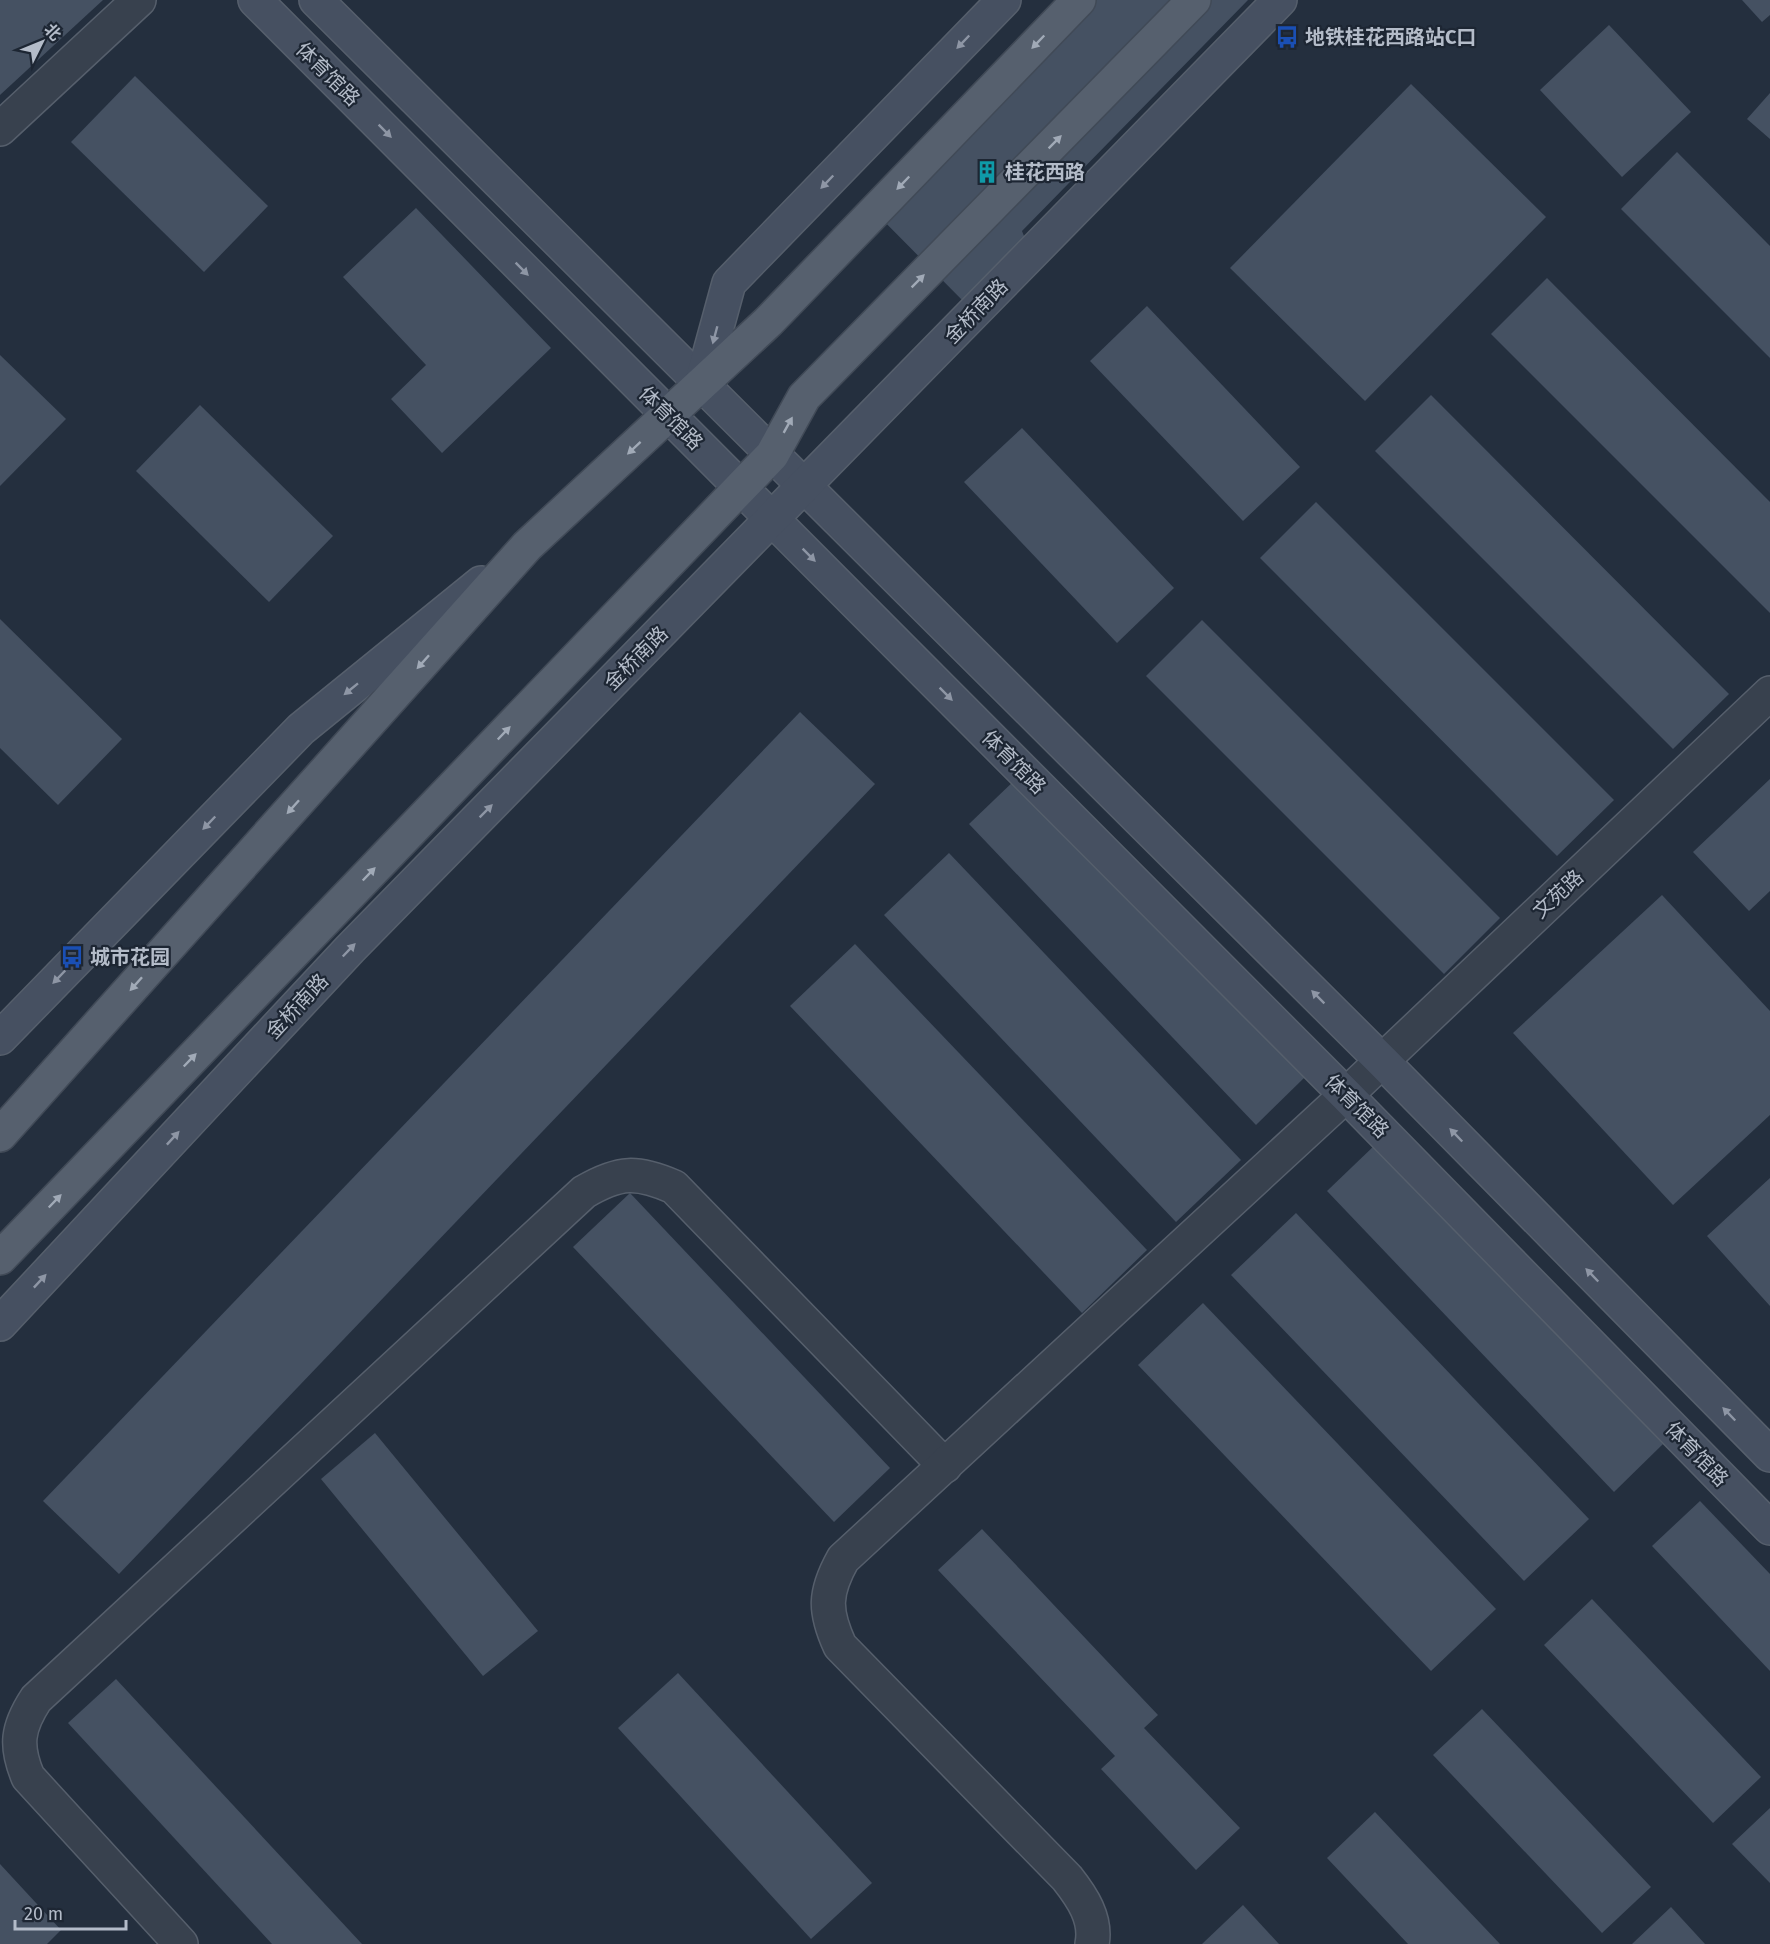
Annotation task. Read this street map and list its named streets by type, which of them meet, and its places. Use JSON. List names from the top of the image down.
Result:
{
  "streets": {
    "main road": ["体育馆路", "金桥南路"],
    "street": ["文苑路"]
  },
  "crossings": [
    ["体育馆路", "金桥南路"],
    ["体育馆路", "文苑路"]
  ],
  "places": {
    "bus stop": ["地铁桂花西路站C口", "城市花园"],
    "building": ["桂花西路"]
  },
  "scale_bar": "20 m",
  "north": "top right"
}
